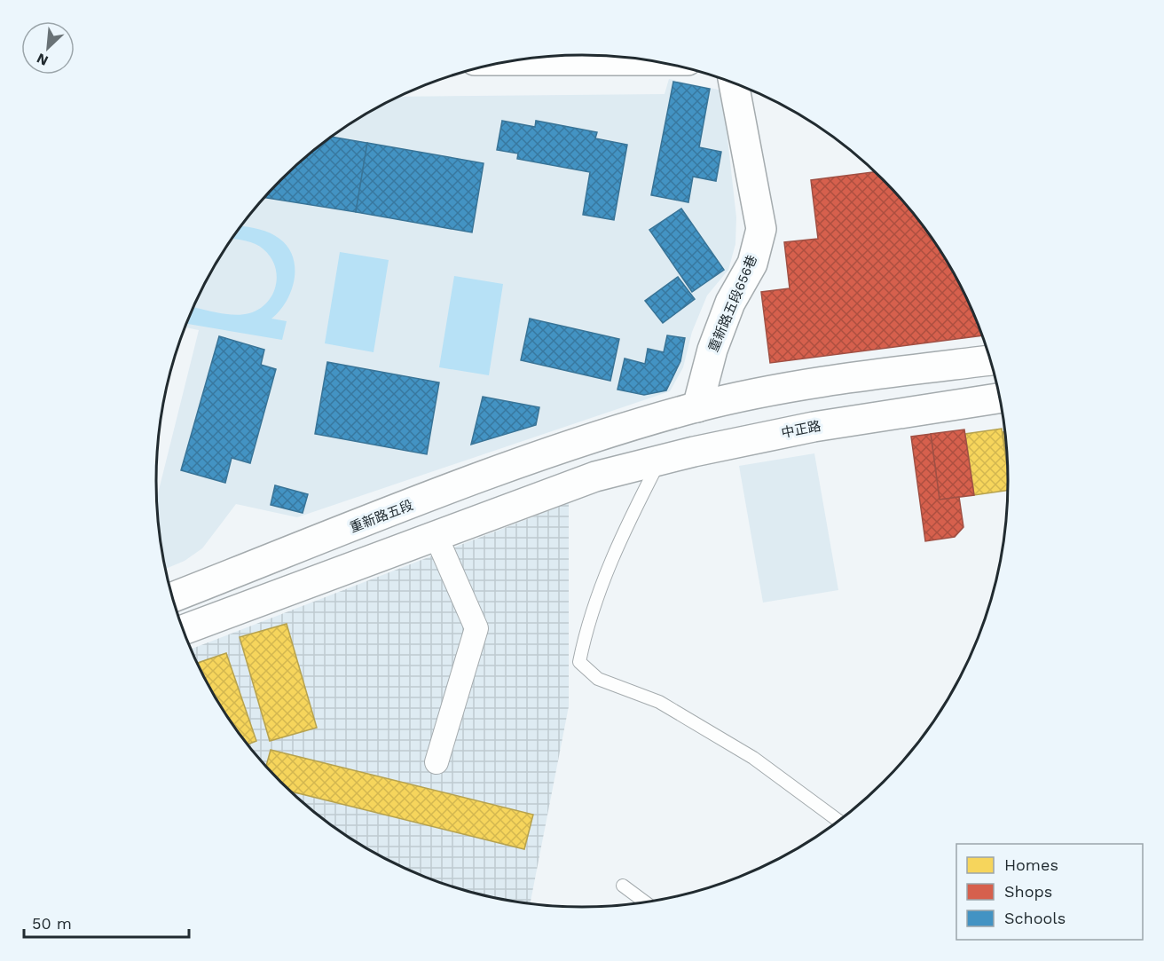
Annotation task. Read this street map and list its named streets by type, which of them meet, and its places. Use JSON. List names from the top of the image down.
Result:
{
  "streets": {
    "main road": ["重新路五段656巷", "中正路", "重新路五段"]
  },
  "crossings": [
    ["重新路五段656巷", "重新路五段"]
  ],
  "legend": ["Homes", "Shops", "Schools"],
  "scale_bar": "50 m",
  "north": "bottom left"
}
